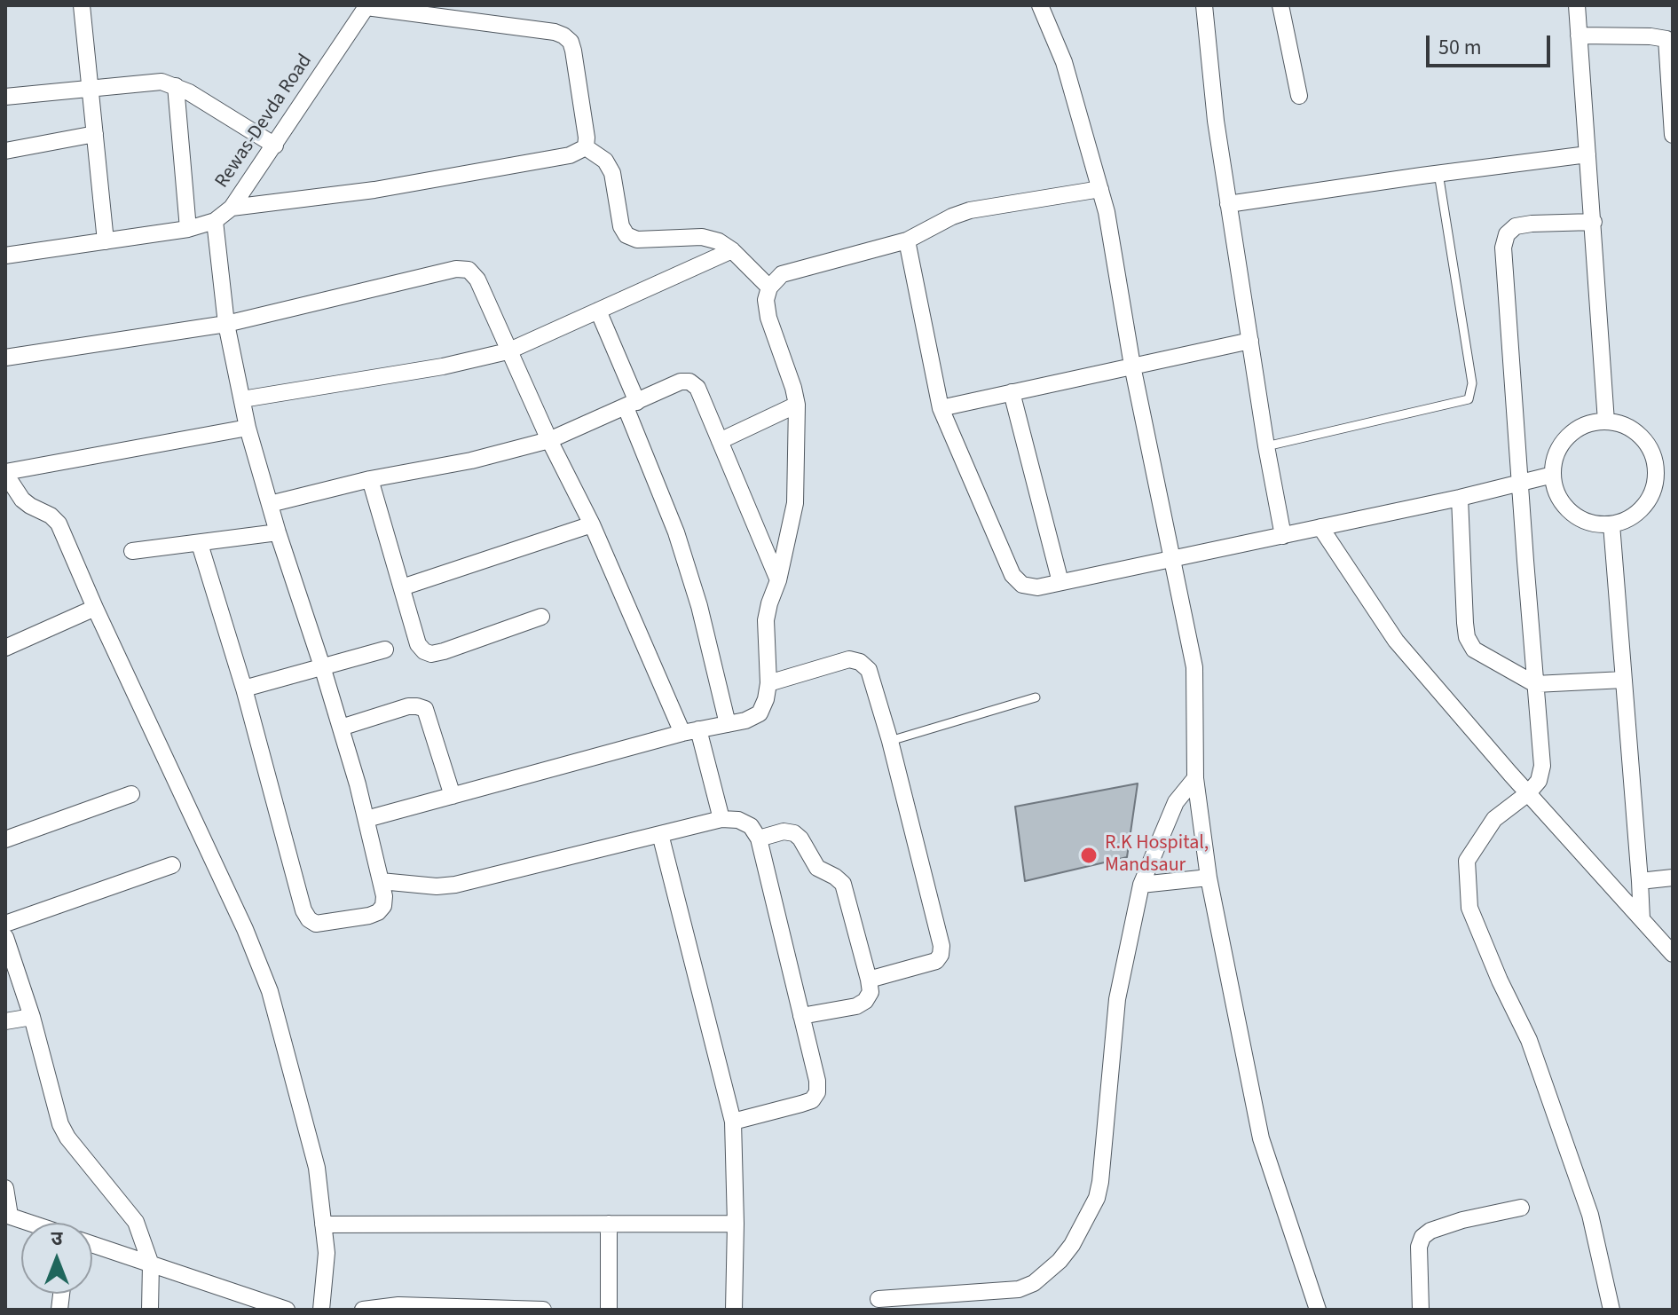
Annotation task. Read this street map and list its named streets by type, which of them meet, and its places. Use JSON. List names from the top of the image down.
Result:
{
  "streets": {
    "street": ["Rewas-Devda Road"]
  },
  "places": ["R.K Hospital, Mandsaur"],
  "scale_bar": "50 m",
  "north": "top"
}
